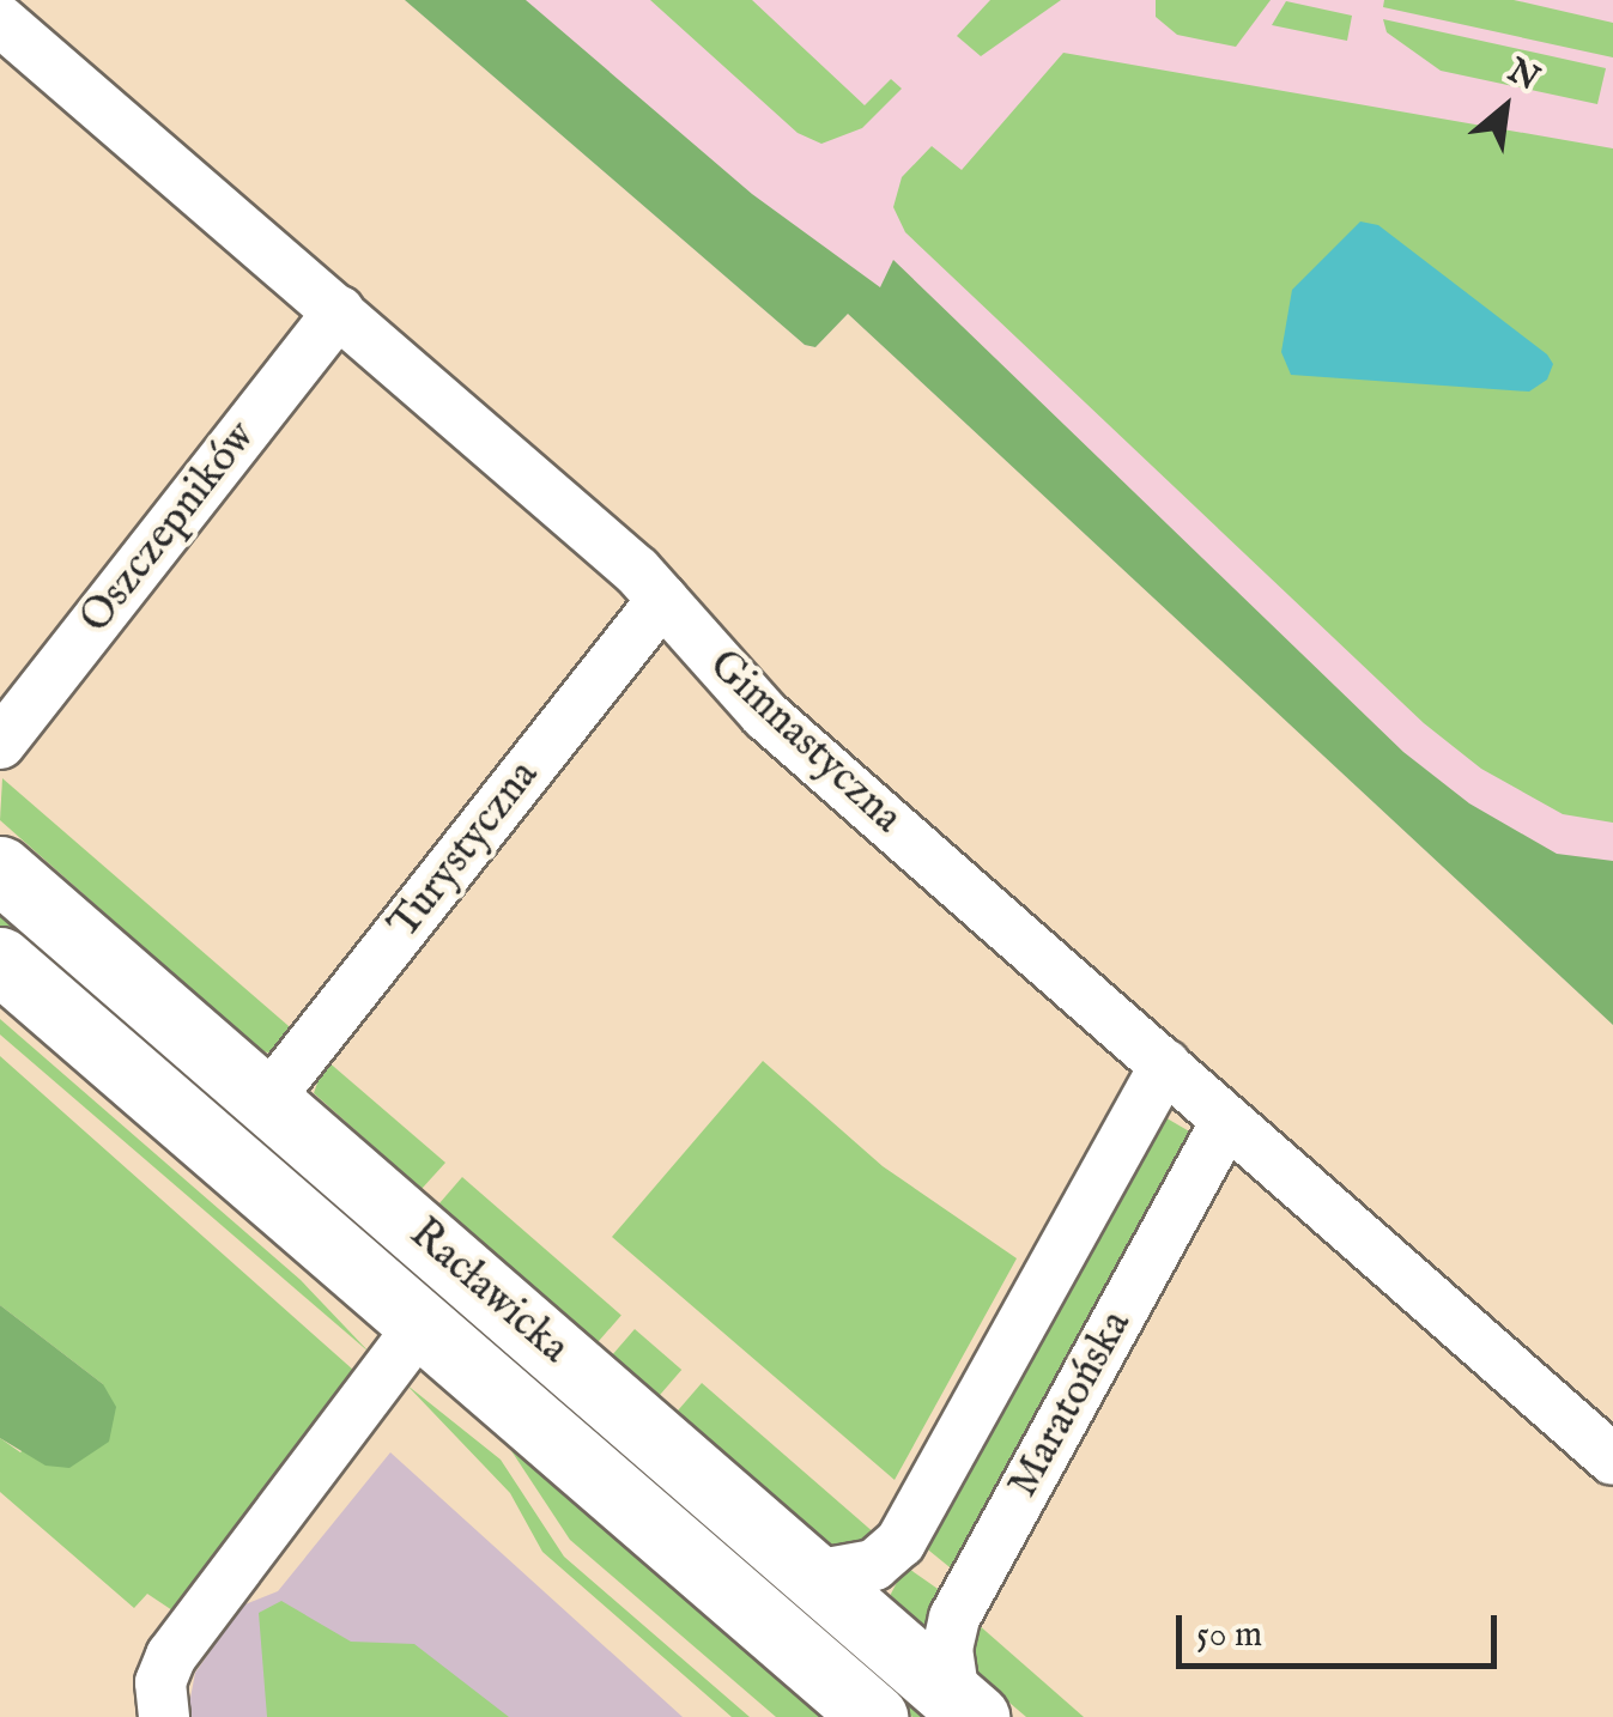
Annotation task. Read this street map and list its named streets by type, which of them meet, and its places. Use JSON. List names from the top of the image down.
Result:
{
  "streets": {
    "main road": ["Racławicka"],
    "street": [
      "Oszczepników",
      "Gimnastyczna",
      "Turystyczna",
      "Maratońska"
    ]
  },
  "crossings": [
    ["Oszczepników", "Gimnastyczna"],
    ["Gimnastyczna", "Turystyczna"],
    ["Gimnastyczna", "Maratońska"],
    ["Turystyczna", "Racławicka"],
    ["Racławicka", "Maratońska"]
  ],
  "scale_bar": "50 m",
  "north": "top right"
}
